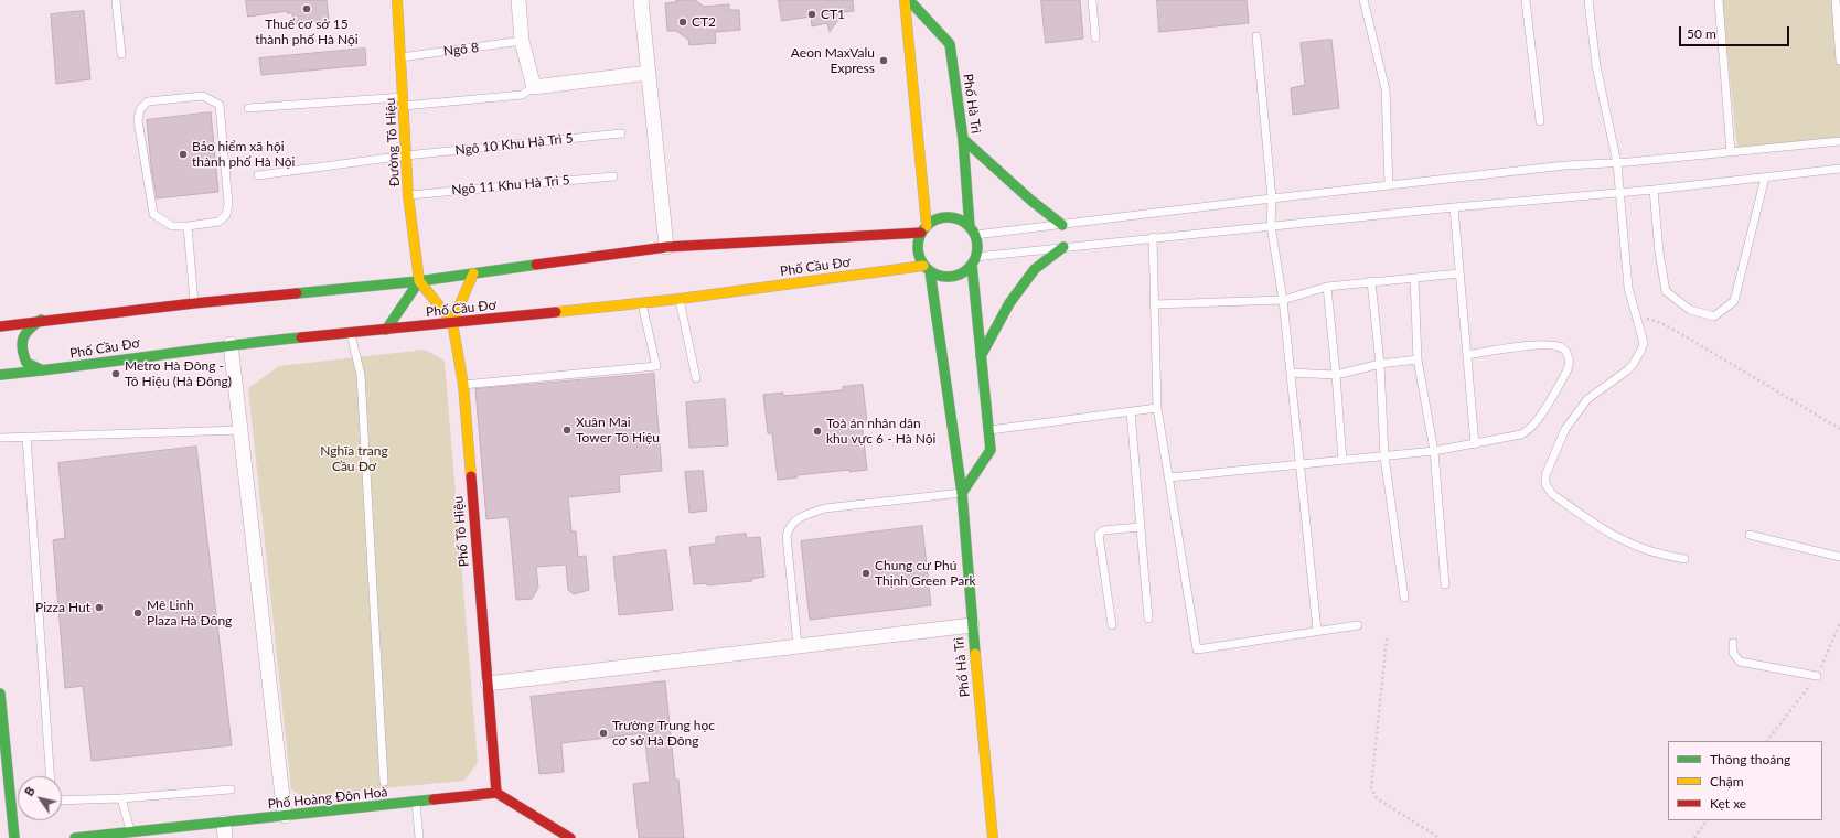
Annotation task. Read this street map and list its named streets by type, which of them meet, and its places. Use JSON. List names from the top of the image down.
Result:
{
  "streets": {
    "street": [
      "Phố Hà Trì",
      "Đường Tô Hiệu",
      "Phố Cầu Đơ",
      "Phố Tô Hiệu",
      "Phố Hoàng Đôn Hoà"
    ],
    "lane": ["Ngõ 8", "Ngõ 10 Khu Hà Trì 5", "Ngõ 11 Khu Hà Trì 5"]
  },
  "crossings": [
    ["Ngõ 8", "Đường Tô Hiệu"],
    ["Phố Hà Trì", "Phố Cầu Đơ"],
    ["Đường Tô Hiệu", "Ngõ 10 Khu Hà Trì 5"],
    ["Đường Tô Hiệu", "Ngõ 11 Khu Hà Trì 5"],
    ["Đường Tô Hiệu", "Phố Cầu Đơ"],
    ["Đường Tô Hiệu", "Phố Tô Hiệu"],
    ["Phố Cầu Đơ", "Phố Tô Hiệu"],
    ["Phố Tô Hiệu", "Phố Hoàng Đôn Hoà"]
  ],
  "parks": ["Nghĩa trang Cầu Đơ"],
  "places": [
    "Thuế cơ sở 15 thành phố Hà Nội",
    "CT1",
    "CT2",
    "Aeon MaxValu Express",
    "Bảo hiểm xã hội thành phố Hà Nội",
    "Metro Hà Đông - Tô Hiệu (Hà Đông)",
    "Xuân Mai Tower Tô Hiệu",
    "Toà án nhân dân khu vực 6 - Hà Nội",
    "Chung cư Phú Thịnh Green Park",
    "Pizza Hut",
    "Mê Linh Plaza Hà Đông",
    "Trường Trung học cơ sở Hà Đông"
  ],
  "legend": ["Thông thoáng", "Chậm", "Kẹt xe"],
  "scale_bar": "50 m",
  "north": "top left"
}
